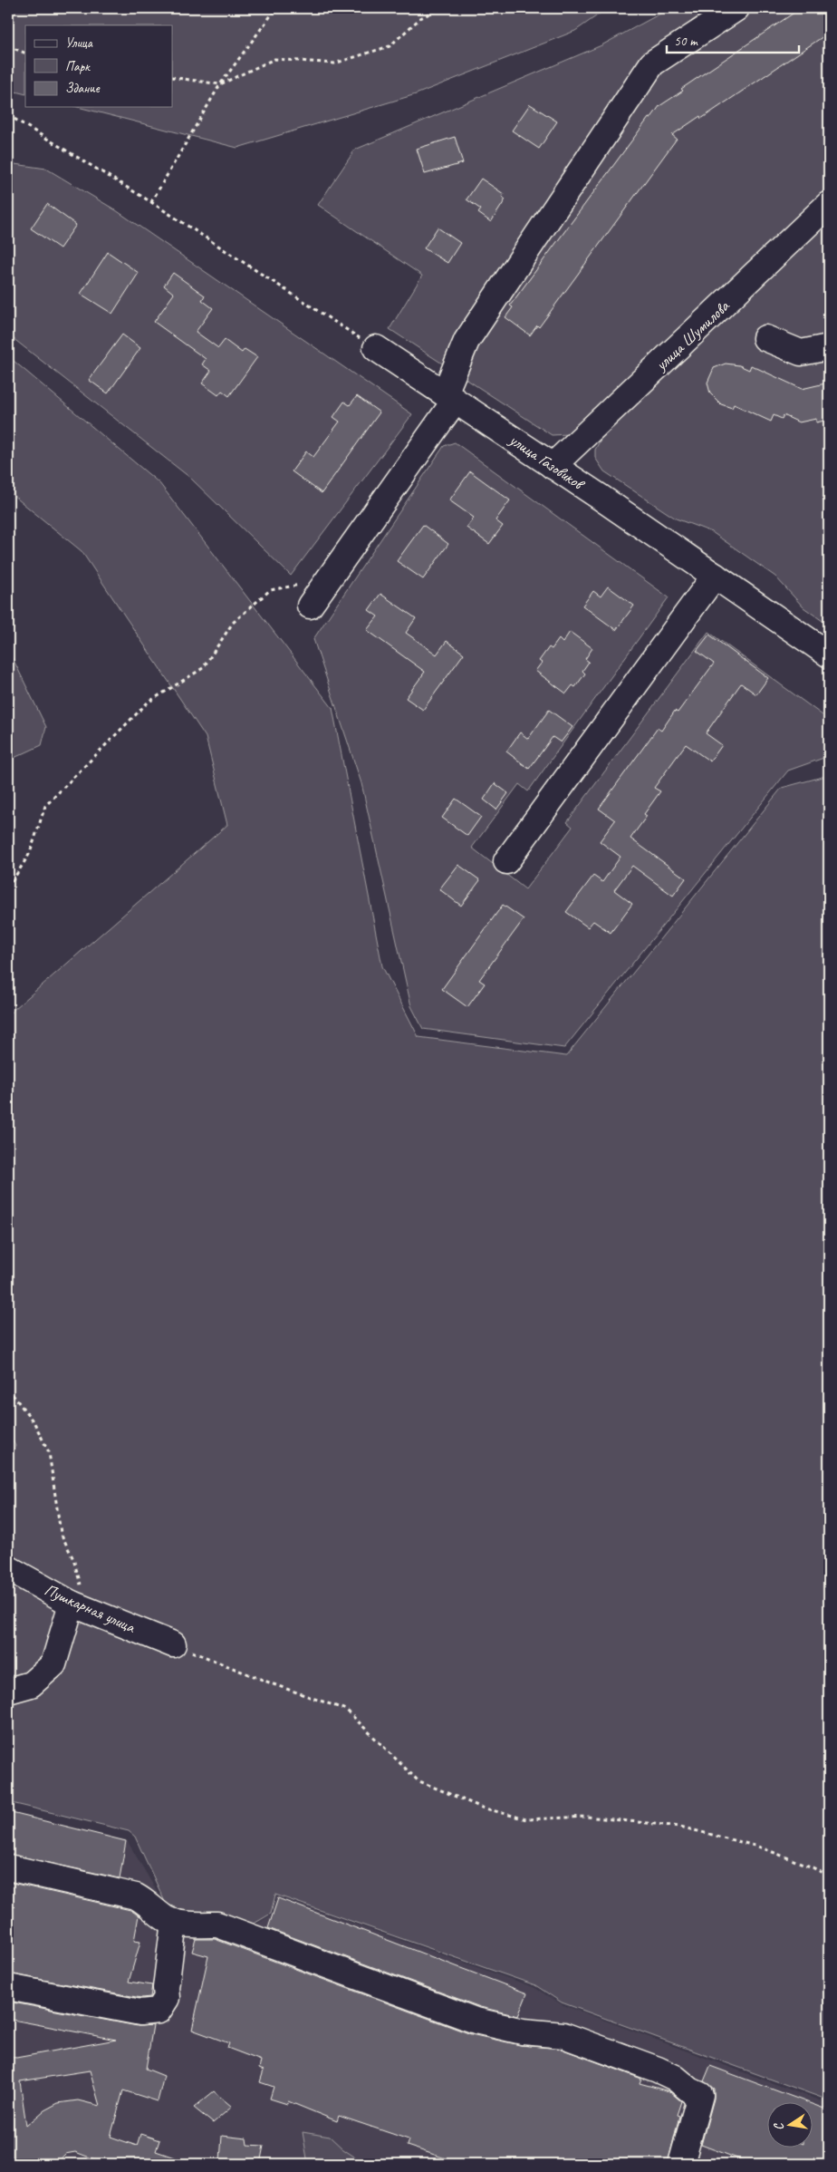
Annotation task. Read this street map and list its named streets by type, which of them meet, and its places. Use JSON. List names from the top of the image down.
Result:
{
  "streets": {
    "street": ["улица Шумилова", "улица Газовиков", "Пушкарная улица"]
  },
  "crossings": [
    ["улица Шумилова", "улица Газовиков"]
  ],
  "legend": ["Улица", "Парк", "Здание"],
  "scale_bar": "50 m",
  "north": "left"
}
